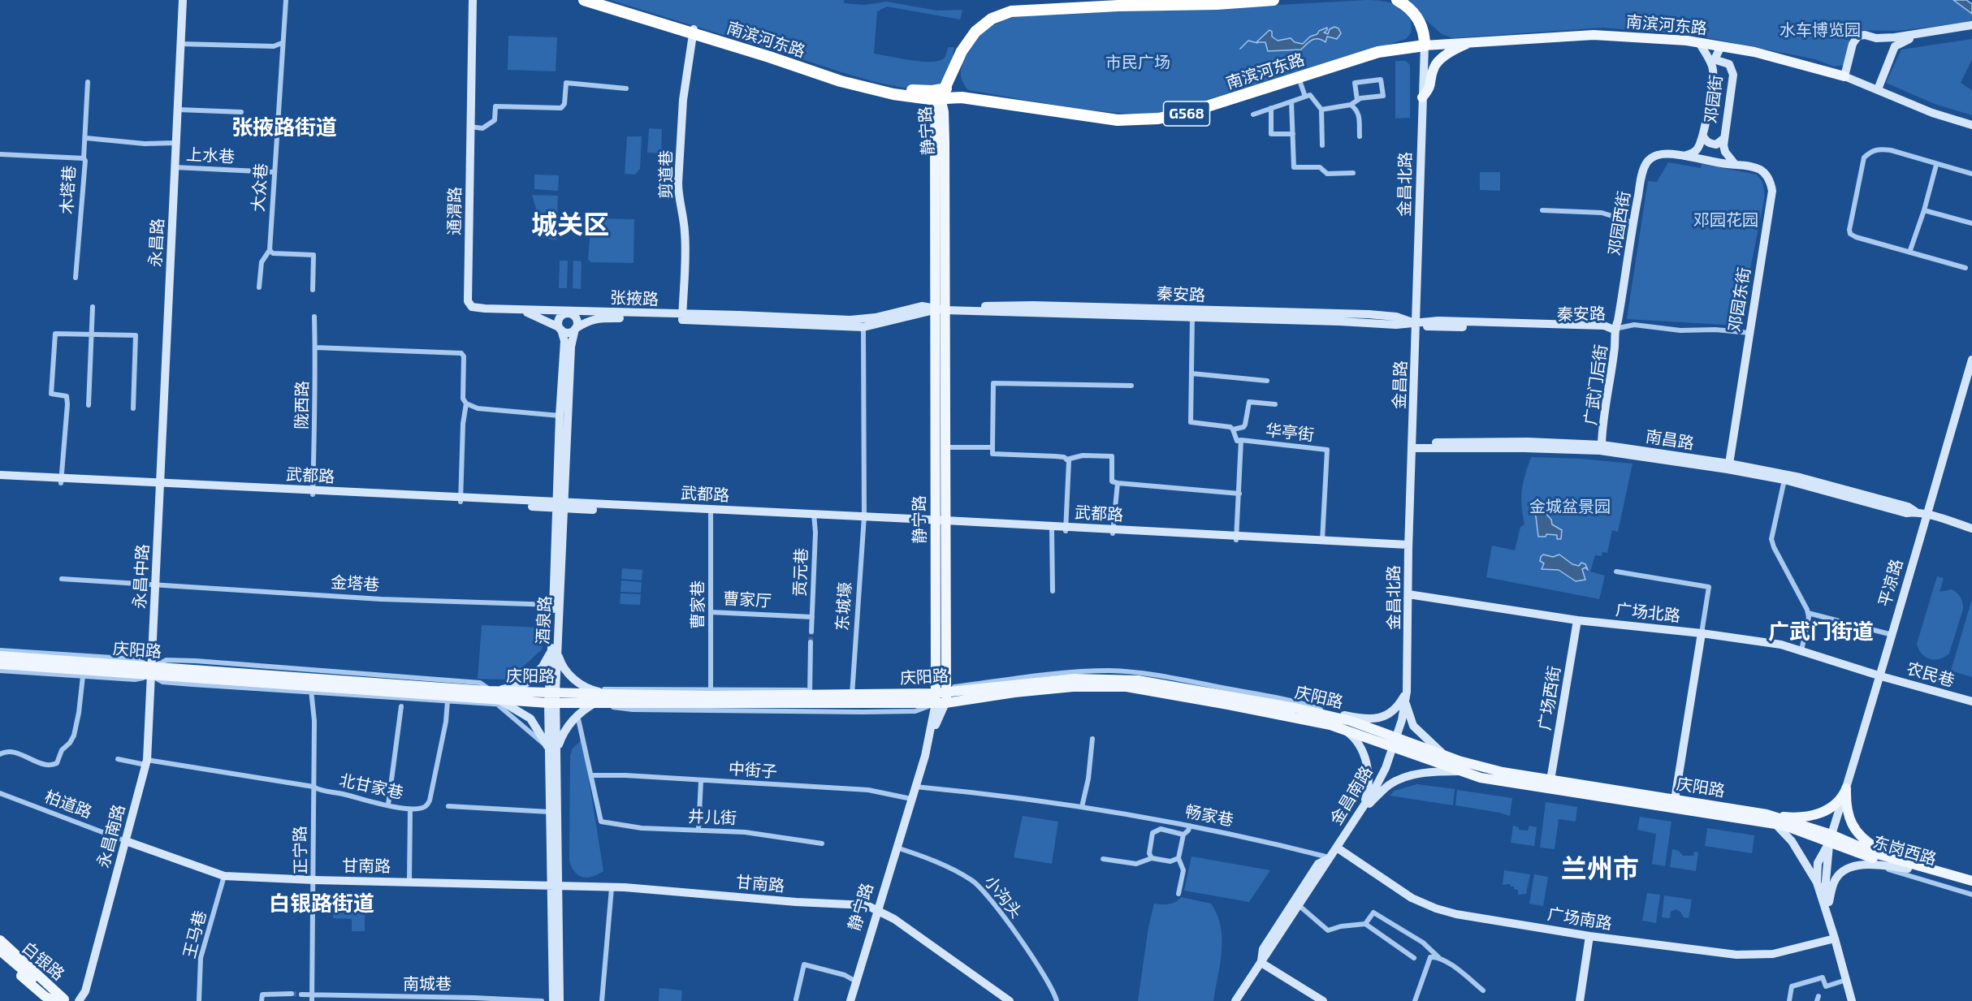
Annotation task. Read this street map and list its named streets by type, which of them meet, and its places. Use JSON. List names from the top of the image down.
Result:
{
  "streets": {
    "highway": ["南滨河东路", "G568"],
    "main road": [
      "邓园街",
      "静宁路",
      "剪道巷",
      "金昌北路",
      "通渭路",
      "邓园西街",
      "永昌路",
      "秦安路",
      "张掖路",
      "邓园东街",
      "金昌路",
      "广武门后街",
      "南昌路",
      "武都路",
      "永昌中路",
      "平凉路",
      "广场北路",
      "酒泉路",
      "庆阳路",
      "农民巷",
      "广场西街",
      "金昌南路",
      "永昌南路",
      "东岗西路",
      "甘南路",
      "广场南路",
      "白银路"
    ],
    "street": [
      "上水巷",
      "大众巷",
      "木塔巷",
      "陇西路",
      "华亭街",
      "贡元巷",
      "金塔巷",
      "曹家厅",
      "曹家巷",
      "东城壕",
      "中街子",
      "北甘家巷",
      "柏道路",
      "畅家巷",
      "井儿街",
      "正宁路",
      "小沟头",
      "王马巷",
      "南城巷"
    ]
  },
  "crossings": [
    ["南滨河东路", "邓园街"],
    ["南滨河东路", "静宁路"],
    ["南滨河东路", "剪道巷"],
    ["南滨河东路", "金昌北路"],
    ["邓园街", "邓园西街"],
    ["邓园街", "邓园东街"],
    ["静宁路", "秦安路"],
    ["静宁路", "武都路"],
    ["静宁路", "庆阳路"],
    ["静宁路", "中街子"],
    ["静宁路", "畅家巷"],
    ["静宁路", "甘南路"],
    ["静宁路", "小沟头"],
    ["上水巷", "大众巷"],
    ["上水巷", "永昌路"],
    ["剪道巷", "张掖路"],
    ["金昌北路", "秦安路"],
    ["金昌北路", "金昌路"],
    ["金昌北路", "南昌路"],
    ["金昌北路", "武都路"],
    ["金昌北路", "广场北路"],
    ["金昌北路", "庆阳路"],
    ["金昌北路", "金昌南路"],
    ["通渭路", "张掖路"],
    ["邓园西街", "秦安路"],
    ["邓园西街", "邓园东街"],
    ["邓园西街", "广武门后街"],
    ["永昌路", "武都路"],
    ["永昌路", "永昌中路"],
    ["秦安路", "金昌路"],
    ["秦安路", "广武门后街"],
    ["邓园东街", "广武门后街"],
    ["邓园东街", "南昌路"],
    ["金昌路", "南昌路"],
    ["广武门后街", "南昌路"],
    ["陇西路", "武都路"],
    ["华亭街", "武都路"],
    ["南昌路", "平凉路"],
    ["武都路", "贡元巷"],
    ["武都路", "永昌中路"],
    ["武都路", "曹家巷"],
    ["武都路", "东城壕"],
    ["武都路", "酒泉路"],
    ["贡元巷", "曹家厅"],
    ["永昌中路", "金塔巷"],
    ["永昌中路", "庆阳路"],
    ["永昌中路", "永昌南路"],
    ["平凉路", "广场北路"],
    ["平凉路", "庆阳路"],
    ["平凉路", "农民巷"],
    ["平凉路", "东岗西路"],
    ["平凉路", "广场南路"],
    ["金塔巷", "酒泉路"],
    ["曹家厅", "曹家巷"],
    ["曹家巷", "庆阳路"],
    ["东城壕", "庆阳路"],
    ["广场北路", "农民巷"],
    ["广场北路", "广场西街"],
    ["酒泉路", "庆阳路"],
    ["酒泉路", "甘南路"],
    ["庆阳路", "广场西街"],
    ["庆阳路", "金昌南路"],
    ["庆阳路", "永昌南路"],
    ["庆阳路", "正宁路"],
    ["庆阳路", "东岗西路"],
    ["中街子", "井儿街"],
    ["北甘家巷", "正宁路"],
    ["北甘家巷", "甘南路"],
    ["金昌南路", "畅家巷"],
    ["金昌南路", "广场南路"],
    ["柏道路", "永昌南路"],
    ["柏道路", "甘南路"],
    ["永昌南路", "甘南路"],
    ["正宁路", "甘南路"],
    ["正宁路", "南城巷"],
    ["甘南路", "王马巷"]
  ],
  "districts": [
    "张掖路街道",
    "城关区",
    "广武门街道",
    "兰州市",
    "白银路街道"
  ],
  "parks": [
    "水车博览园",
    "市民广场",
    "邓园花园",
    "金城盆景园"
  ]
}
